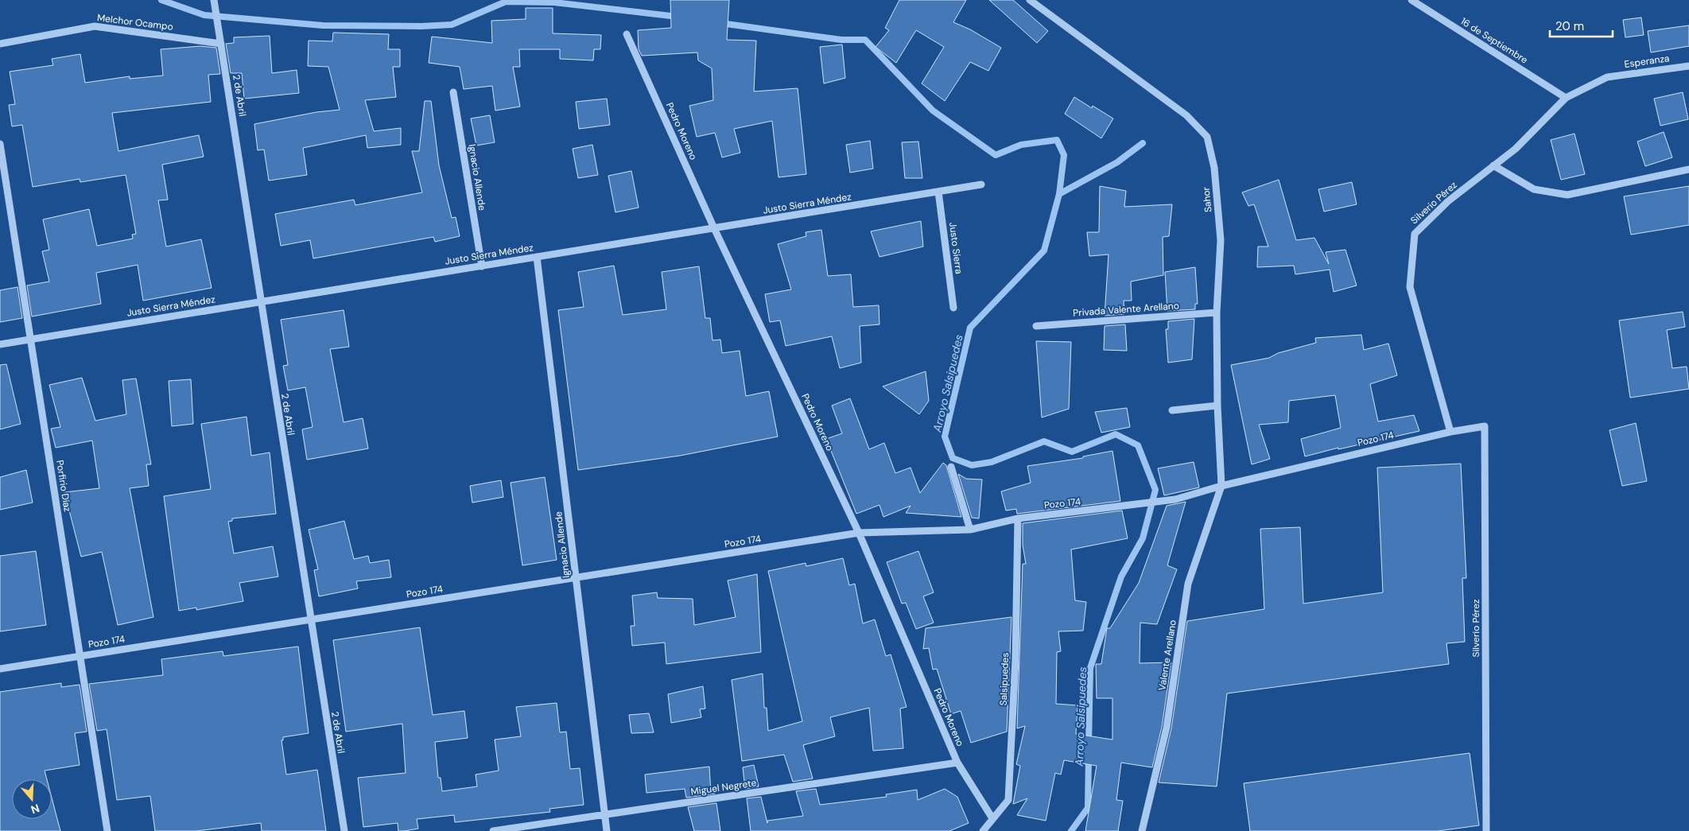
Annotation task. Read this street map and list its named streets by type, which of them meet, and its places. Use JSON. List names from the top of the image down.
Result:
{
  "streets": {
    "street": [
      "Melchor Ocampo",
      "16 de Septiembre",
      "Esperanza",
      "2 de Abril",
      "Pedro Moreno",
      "Ignacio Allende",
      "Sahor",
      "Silverio Pérez",
      "Justo Sierra Méndez",
      "Justo Sierra",
      "Privada Valente Arellano",
      "Pozo 174",
      "Porfirio Díaz",
      "Valente Arellano",
      "Salsipuedes",
      "Miguel Negrete"
    ]
  },
  "crossings": [
    ["Melchor Ocampo", "2 de Abril"],
    ["16 de Septiembre", "Silverio Pérez"],
    ["Esperanza", "Silverio Pérez"],
    ["2 de Abril", "Justo Sierra Méndez"],
    ["2 de Abril", "Pozo 174"],
    ["Pedro Moreno", "Justo Sierra Méndez"],
    ["Pedro Moreno", "Pozo 174"],
    ["Pedro Moreno", "Salsipuedes"],
    ["Pedro Moreno", "Miguel Negrete"],
    ["Ignacio Allende", "Justo Sierra Méndez"],
    ["Ignacio Allende", "Pozo 174"],
    ["Ignacio Allende", "Miguel Negrete"],
    ["Sahor", "Privada Valente Arellano"],
    ["Sahor", "Pozo 174"],
    ["Sahor", "Valente Arellano"],
    ["Silverio Pérez", "Pozo 174"],
    ["Justo Sierra Méndez", "Justo Sierra"],
    ["Justo Sierra Méndez", "Porfirio Díaz"],
    ["Pozo 174", "Porfirio Díaz"],
    ["Pozo 174", "Valente Arellano"],
    ["Pozo 174", "Salsipuedes"]
  ],
  "water": ["Arroyo Salsipuedes"],
  "scale_bar": "20 m",
  "north": "bottom"
}
